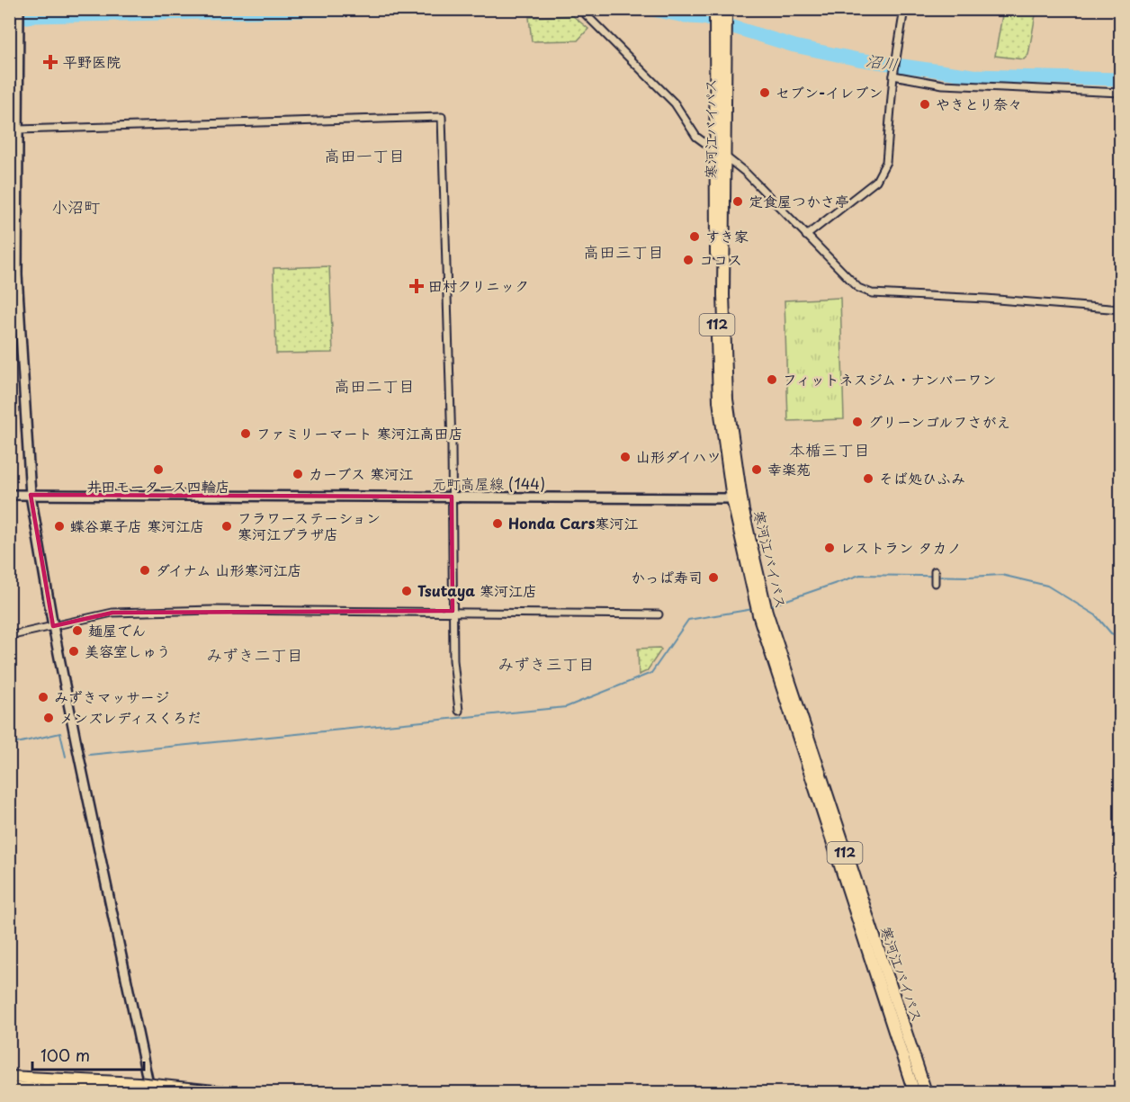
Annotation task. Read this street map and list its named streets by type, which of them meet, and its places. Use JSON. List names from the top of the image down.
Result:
{
  "streets": {
    "highway": ["寒河江バイパス", "112"],
    "street": ["元町高屋線 (144)"]
  },
  "crossings": [
    ["寒河江バイパス", "元町高屋線 (144)"]
  ],
  "districts": [
    "高田一丁目",
    "小沼町",
    "高田三丁目",
    "高田二丁目",
    "本楯三丁目",
    "みずき二丁目",
    "みずき三丁目"
  ],
  "water": ["沼川"],
  "places": {
    "health": ["平野医院", "田村クリニック"],
    "other": [
      "セブン-イレブン",
      "やきとり奈々",
      "定食屋つかさ亭",
      "すき家",
      "ココス",
      "フィットネスジム・ナンバーワン",
      "グリーンゴルフさがえ",
      "ファミリーマート 寒河江高田店",
      "山形ダイハツ",
      "井田モータース四輪店",
      "幸楽苑",
      "カーブス 寒河江",
      "そば処ひふみ",
      "Honda Cars寒河江",
      "蝶谷菓子店 寒河江店",
      "フラワーステーション 寒河江プラザ店",
      "レストラン タカノ",
      "ダイナム 山形寒河江店",
      "かっぱ寿司",
      "Tsutaya 寒河江店",
      "麺屋でん",
      "美容室しゅう",
      "みずきマッサージ",
      "メンズレディスくろだ"
    ]
  },
  "scale_bar": "100 m"
}
